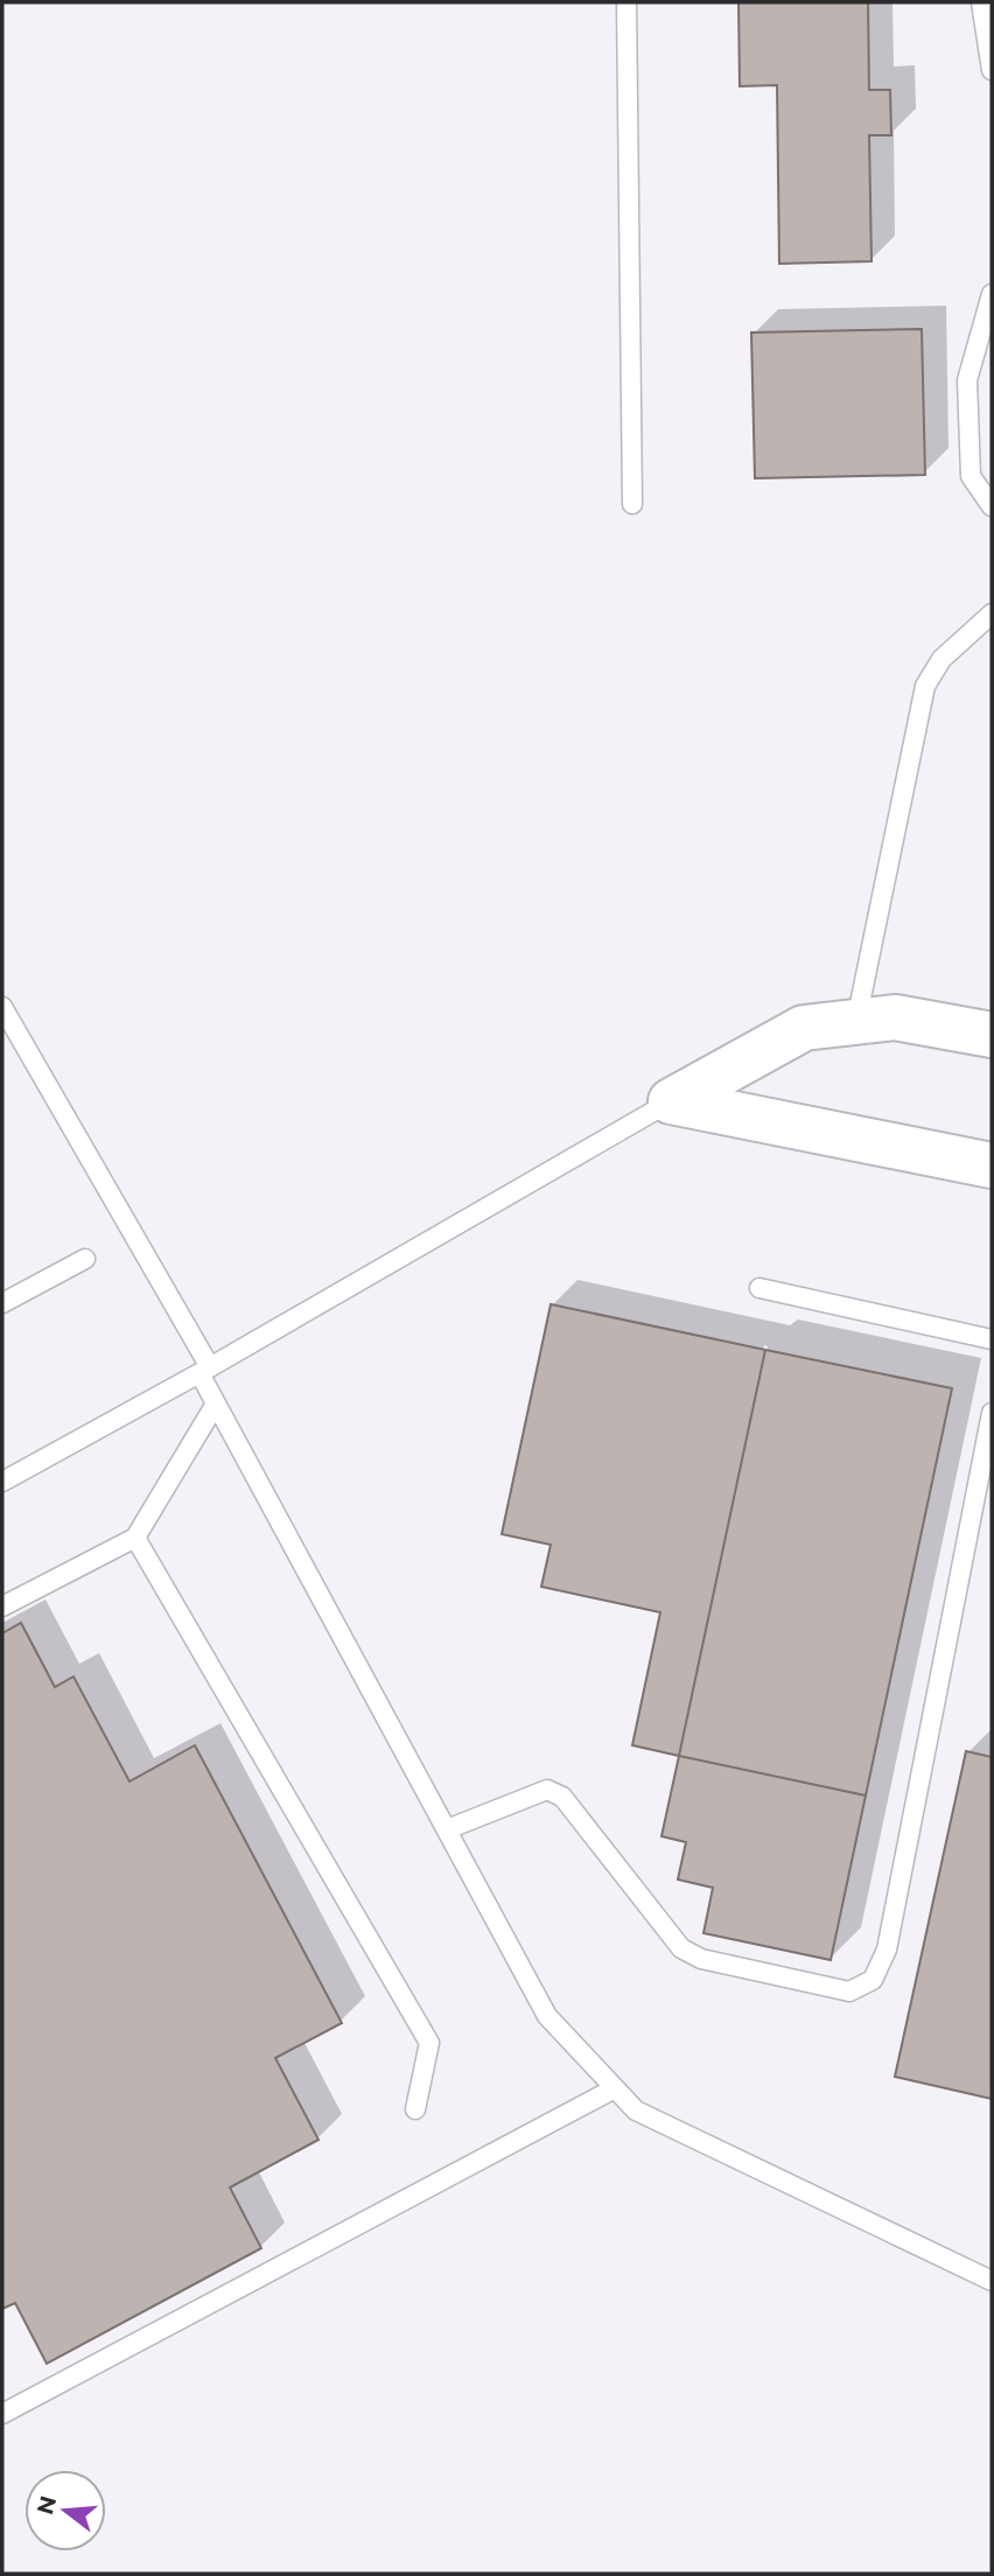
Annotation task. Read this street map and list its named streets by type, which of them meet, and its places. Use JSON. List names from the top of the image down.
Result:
{
  "north": "left"
}
